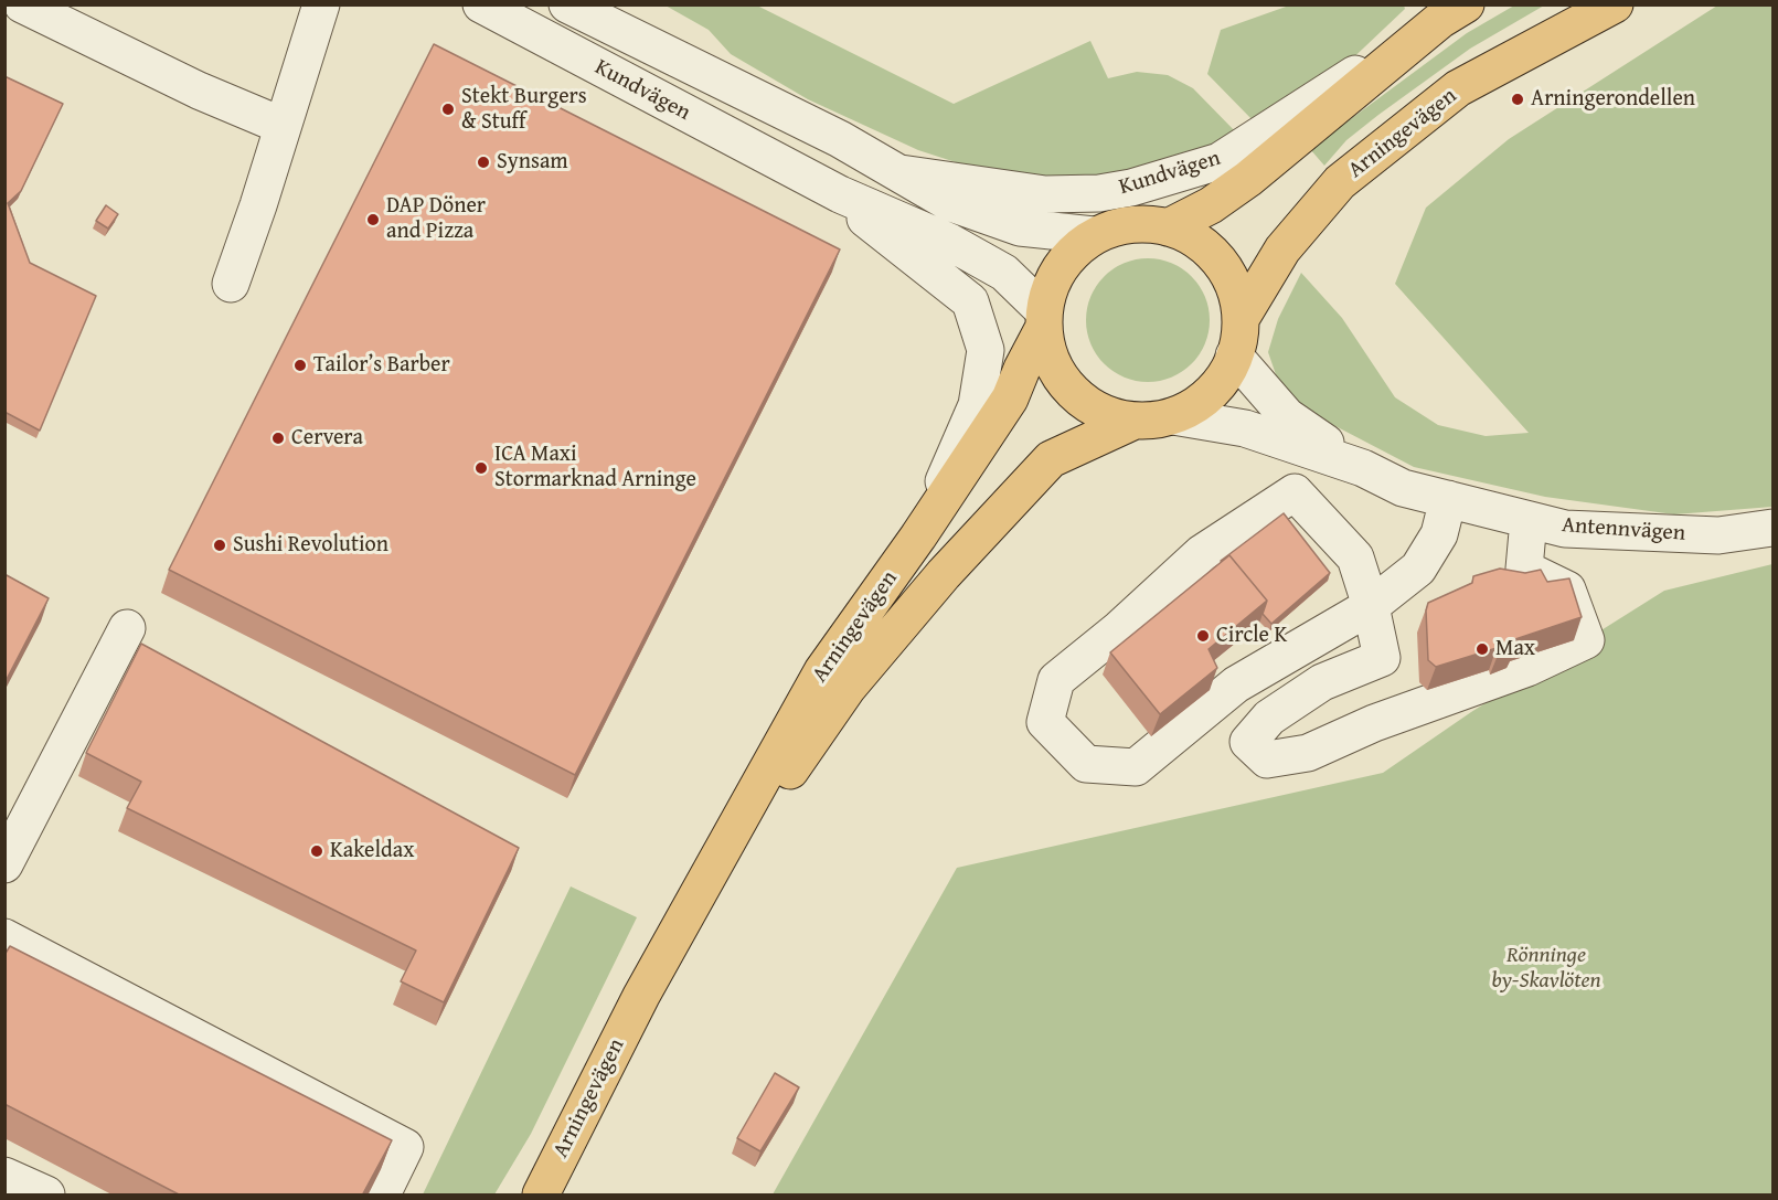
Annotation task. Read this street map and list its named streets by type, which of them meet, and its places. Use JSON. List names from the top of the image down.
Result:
{
  "streets": {
    "main road": ["Arningevägen"],
    "street": ["Kundvägen", "Antennvägen"]
  },
  "crossings": [
    ["Kundvägen", "Arningevägen"],
    ["Kundvägen", "Antennvägen"],
    ["Arningevägen", "Antennvägen"]
  ],
  "parks": ["Rönninge by-Skavlöten"],
  "places": [
    "Arningerondellen",
    "Stekt Burgers & Stuff",
    "Synsam",
    "DAP Döner and Pizza",
    "Tailor’s Barber",
    "Cervera",
    "ICA Maxi Stormarknad Arninge",
    "Sushi Revolution",
    "Circle K",
    "Max",
    "Kakeldax"
  ]
}
